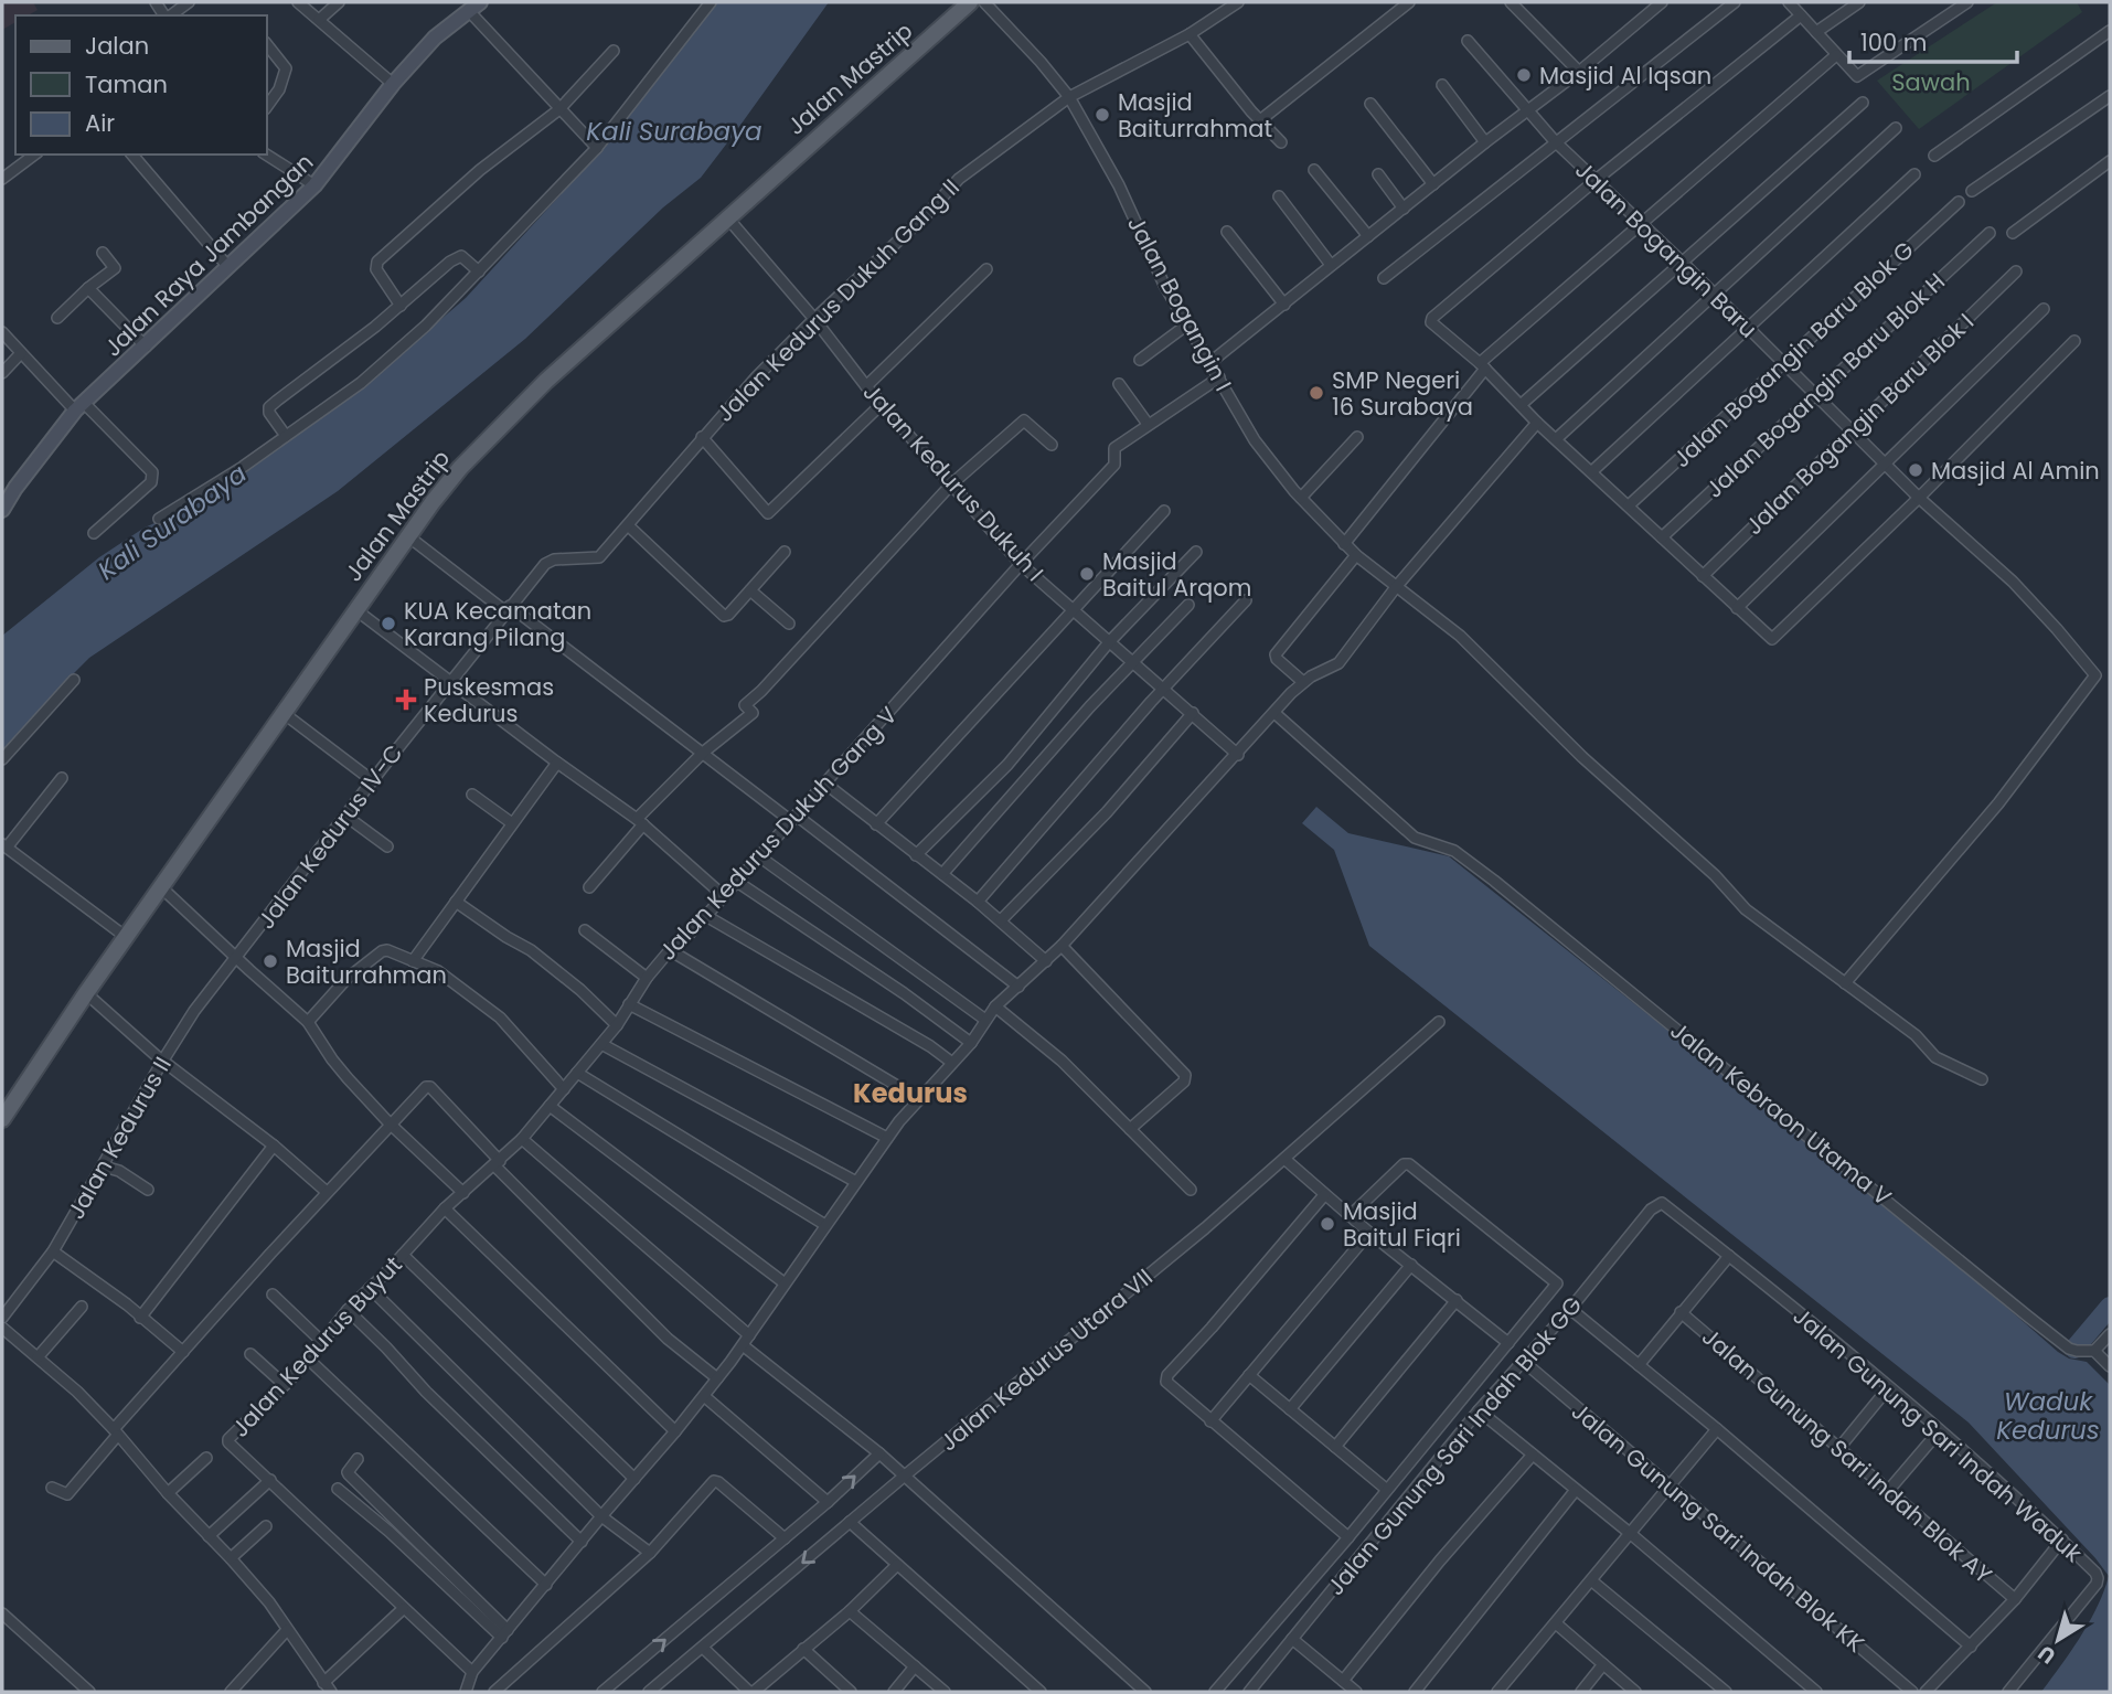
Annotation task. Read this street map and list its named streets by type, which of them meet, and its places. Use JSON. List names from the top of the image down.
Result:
{
  "streets": {
    "main road": ["Jalan Mastrip", "Jalan Raya Jambangan"],
    "street": [
      "Jalan Bogangin Baru",
      "Jalan Kedurus Dukuh Gang II",
      "Jalan Bogangin I",
      "Jalan Bogangin Baru Blok G",
      "Jalan Bogangin Baru Blok H",
      "Jalan Bogangin Baru Blok I",
      "Jalan Kedurus Dukuh I",
      "Jalan Kedurus Dukuh Gang V",
      "Jalan Kedurus IV-C",
      "Jalan Kebraon Utama V",
      "Jalan Kedurus II",
      "Jalan Kedurus Buyut",
      "Jalan Kedurus Utara VII",
      "Jalan Gunung Sari Indah Waduk",
      "Jalan Gunung Sari Indah Blok GG",
      "Jalan Gunung Sari Indah Blok AY",
      "Jalan Gunung Sari Indah Blok KK"
    ]
  },
  "crossings": [
    ["Jalan Mastrip", "Jalan Kedurus Dukuh I"],
    ["Jalan Bogangin Baru", "Jalan Bogangin I"],
    ["Jalan Bogangin Baru", "Jalan Bogangin Baru Blok G"],
    ["Jalan Bogangin Baru", "Jalan Bogangin Baru Blok H"],
    ["Jalan Bogangin Baru", "Jalan Bogangin Baru Blok I"],
    ["Jalan Kedurus Dukuh Gang II", "Jalan Bogangin I"],
    ["Jalan Kedurus Dukuh Gang II", "Jalan Kedurus Dukuh I"],
    ["Jalan Kedurus Dukuh Gang II", "Jalan Kedurus IV-C"],
    ["Jalan Kedurus Dukuh I", "Jalan Kedurus Dukuh Gang V"],
    ["Jalan Kedurus Dukuh Gang V", "Jalan Kedurus Buyut"],
    ["Jalan Kedurus IV-C", "Jalan Kedurus II"],
    ["Jalan Gunung Sari Indah Waduk", "Jalan Gunung Sari Indah Blok GG"],
    ["Jalan Gunung Sari Indah Waduk", "Jalan Gunung Sari Indah Blok AY"],
    ["Jalan Gunung Sari Indah Blok GG", "Jalan Gunung Sari Indah Blok KK"]
  ],
  "districts": ["Kedurus"],
  "water": ["Kali Surabaya", "Waduk Kedurus"],
  "parks": ["Sawah"],
  "places": {
    "other": [
      "Masjid Al Iqsan",
      "Masjid Baiturrahmat",
      "SMP Negeri 16 Surabaya",
      "Masjid Al Amin",
      "Masjid Baitul Arqom",
      "KUA Kecamatan Karang Pilang",
      "Masjid Baiturrahman",
      "Masjid Baitul Fiqri"
    ],
    "health": ["Puskesmas Kedurus"]
  },
  "legend": ["Jalan", "Taman", "Air"],
  "scale_bar": "100 m",
  "north": "bottom left"
}
